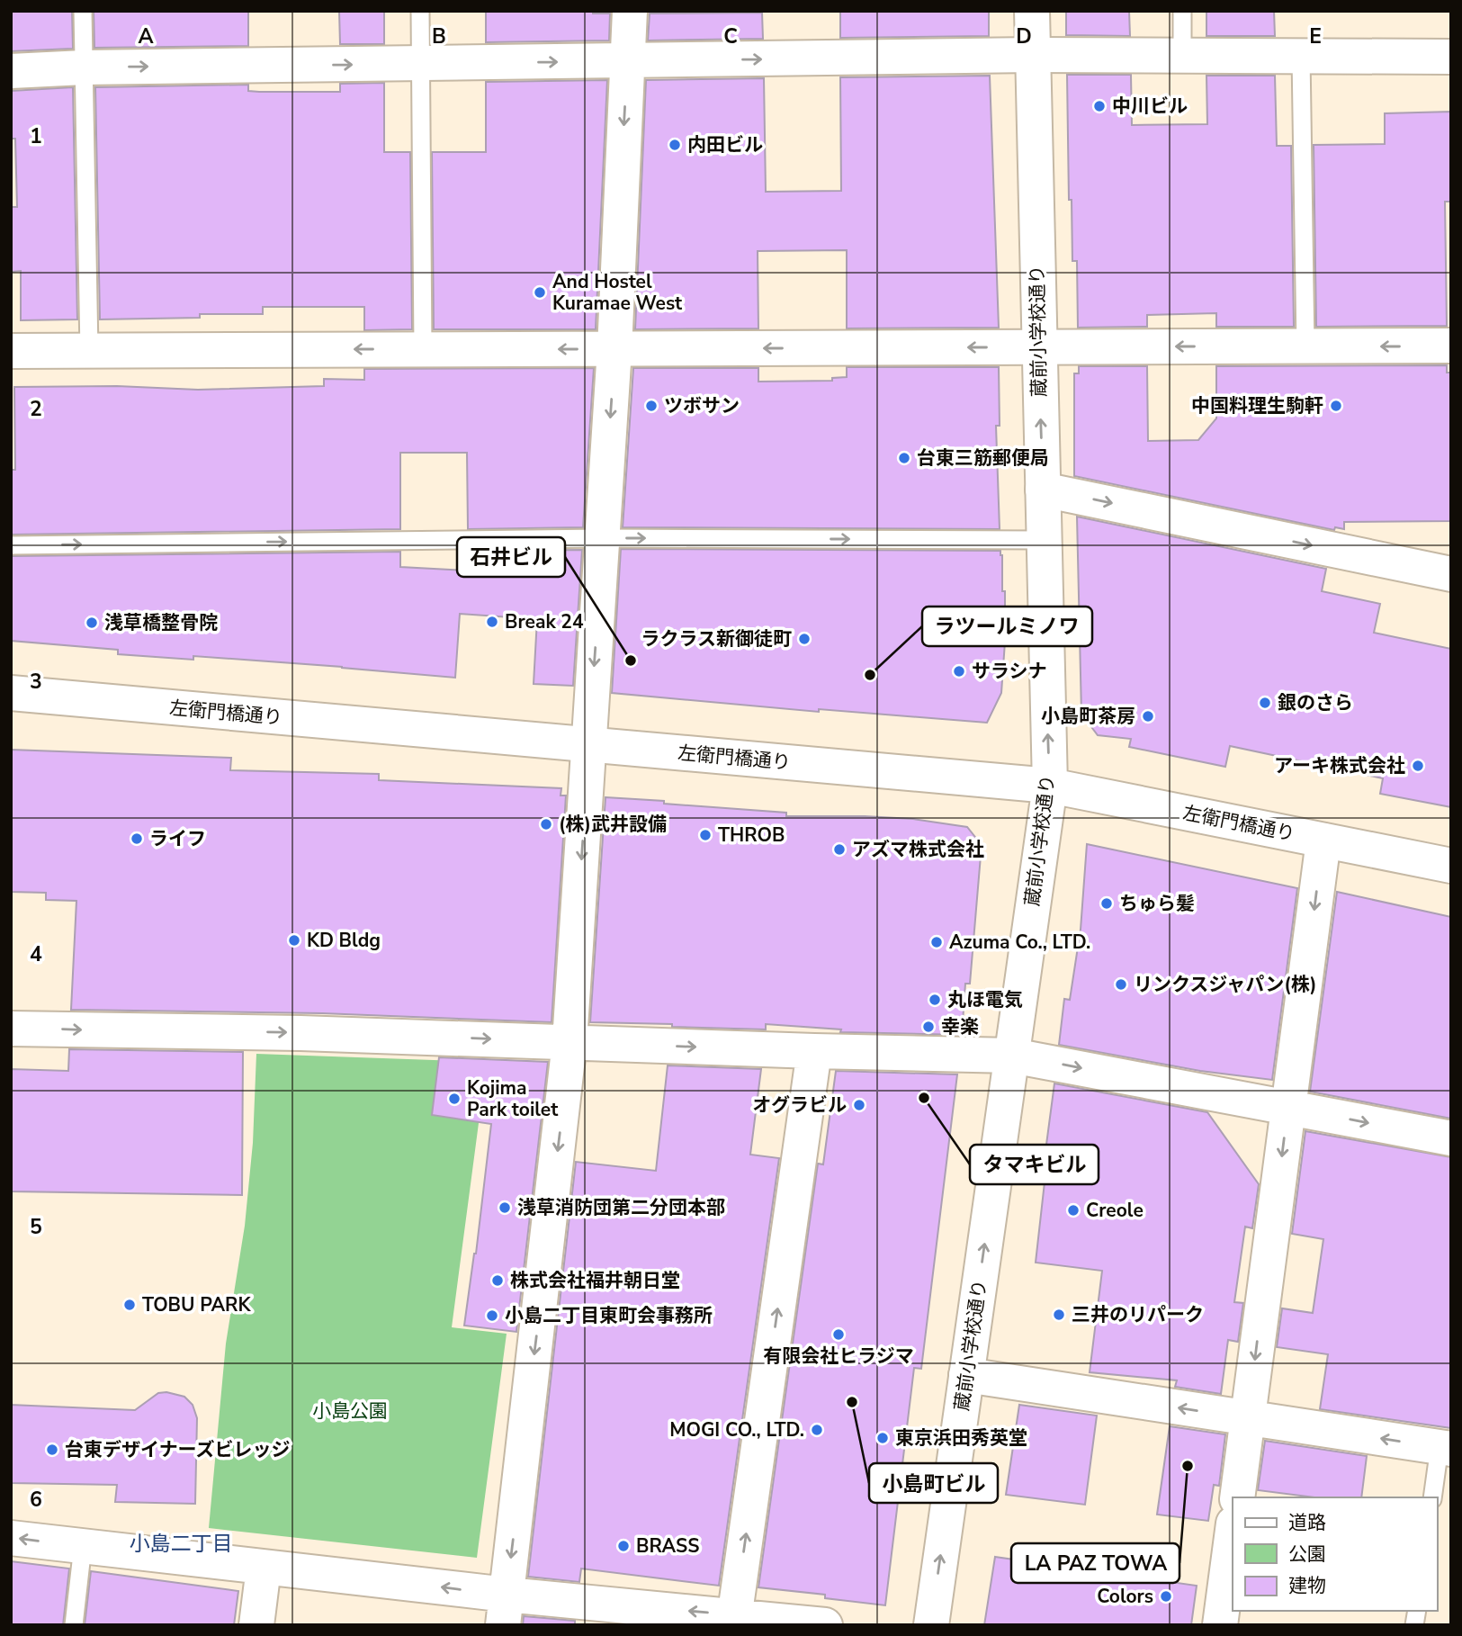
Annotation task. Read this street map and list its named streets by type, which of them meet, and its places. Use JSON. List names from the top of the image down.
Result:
{
  "streets": {
    "street": ["蔵前小学校通り", "左衛門橋通り"]
  },
  "crossings": [
    ["蔵前小学校通り", "左衛門橋通り"]
  ],
  "districts": ["小島二丁目"],
  "parks": ["小島公園"],
  "places": [
    "中川ビル",
    "内田ビル",
    "And Hostel Kuramae West",
    "ツボサン",
    "中国料理生駒軒",
    "台東三筋郵便局",
    "Break 24",
    "浅草橋整骨院",
    "ラクラス新御徒町",
    "石井ビル",
    "サラシナ",
    "ラツールミノワ",
    "銀のさら",
    "小島町茶房",
    "アーキ株式会社",
    "(株)武井設備",
    "THROB",
    "ライフ",
    "アズマ株式会社",
    "ちゅら髪",
    "KD Bldg",
    "Azuma Co., LTD.",
    "リンクスジャパン(株)",
    "丸ほ電気",
    "幸楽",
    "タマキビル",
    "Kojima Park toilet",
    "オグラビル",
    "浅草消防団第二分団本部",
    "Creole",
    "株式会社福井朝日堂",
    "TOBU PARK",
    "三井のリパーク",
    "小島二丁目東町会事務所",
    "有限会社ヒラジマ",
    "小島町ビル",
    "MOGI CO., LTD.",
    "東京浜田秀英堂",
    "台東デザイナーズビレッジ",
    "LA PAZ TOWA",
    "BRASS",
    "Colors"
  ],
  "legend": ["道路", "公園", "建物"],
  "grid": {
    "columns": [
      "A",
      "B",
      "C",
      "D",
      "E"
    ],
    "rows": [
      "1",
      "2",
      "3",
      "4",
      "5",
      "6"
    ]
  }
}
